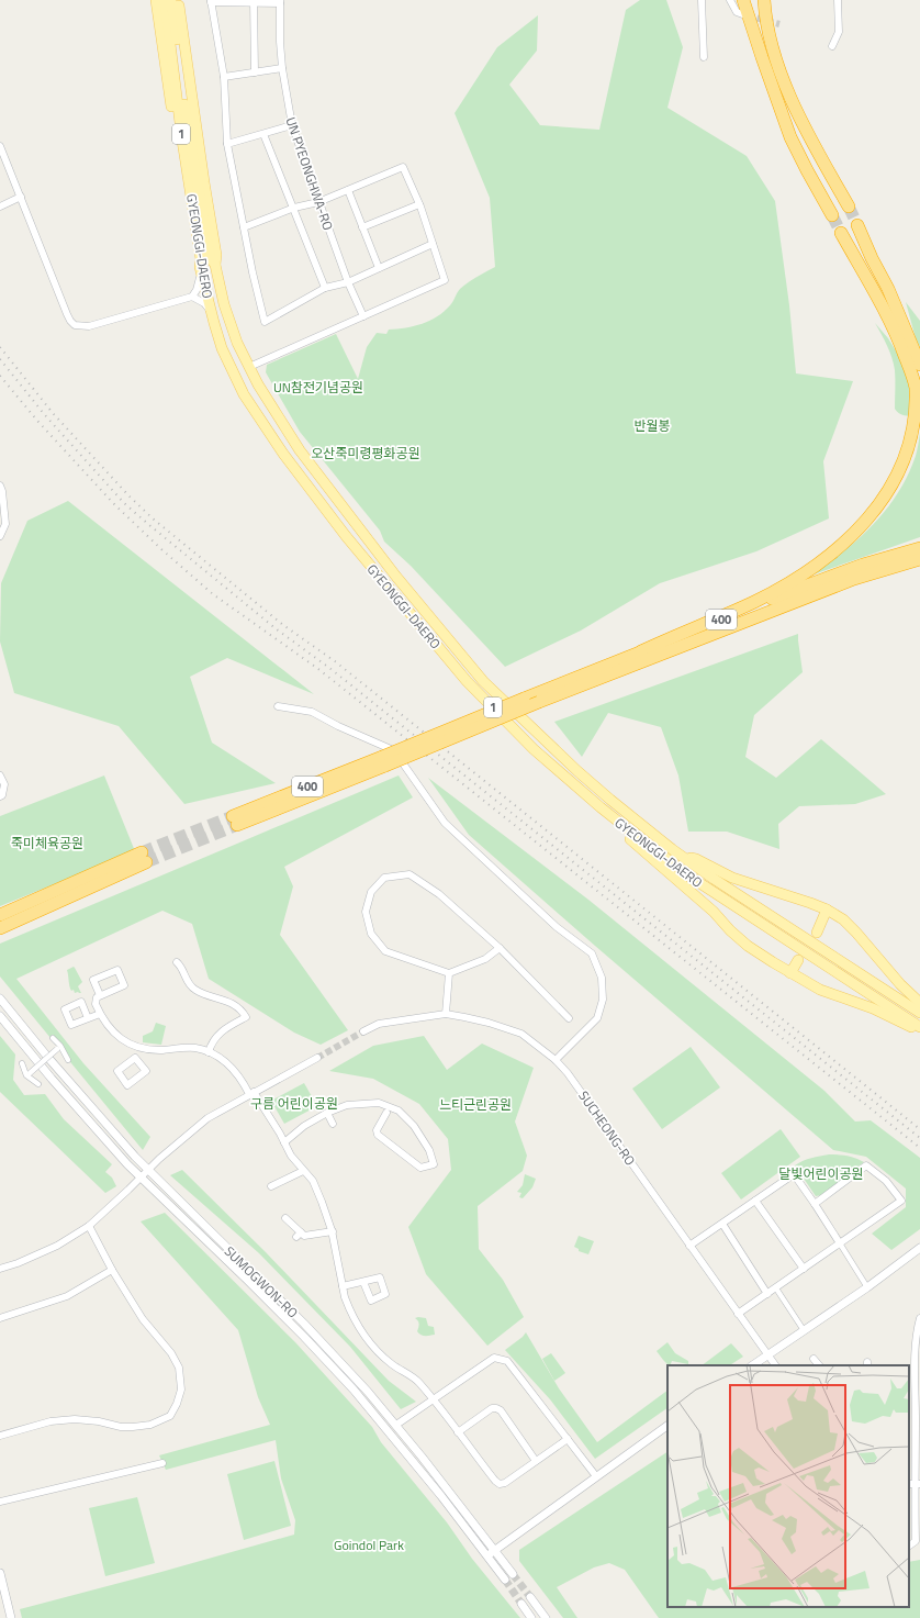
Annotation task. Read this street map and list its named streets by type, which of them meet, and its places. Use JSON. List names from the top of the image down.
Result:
{
  "streets": {
    "highway": ["400"],
    "main road": ["1", "GYEONGGI-DAERO"],
    "street": ["UN PYEONGHWA-RO", "SUCHEONG-RO", "SUMOGWON-RO"]
  },
  "parks": [
    "UN참전기념공원",
    "반월봉",
    "오산죽미령평화공원",
    "죽미체육공원",
    "구름 어린이공원",
    "느티근린공원",
    "달빛어린이공원",
    "Goindol Park"
  ]
}
